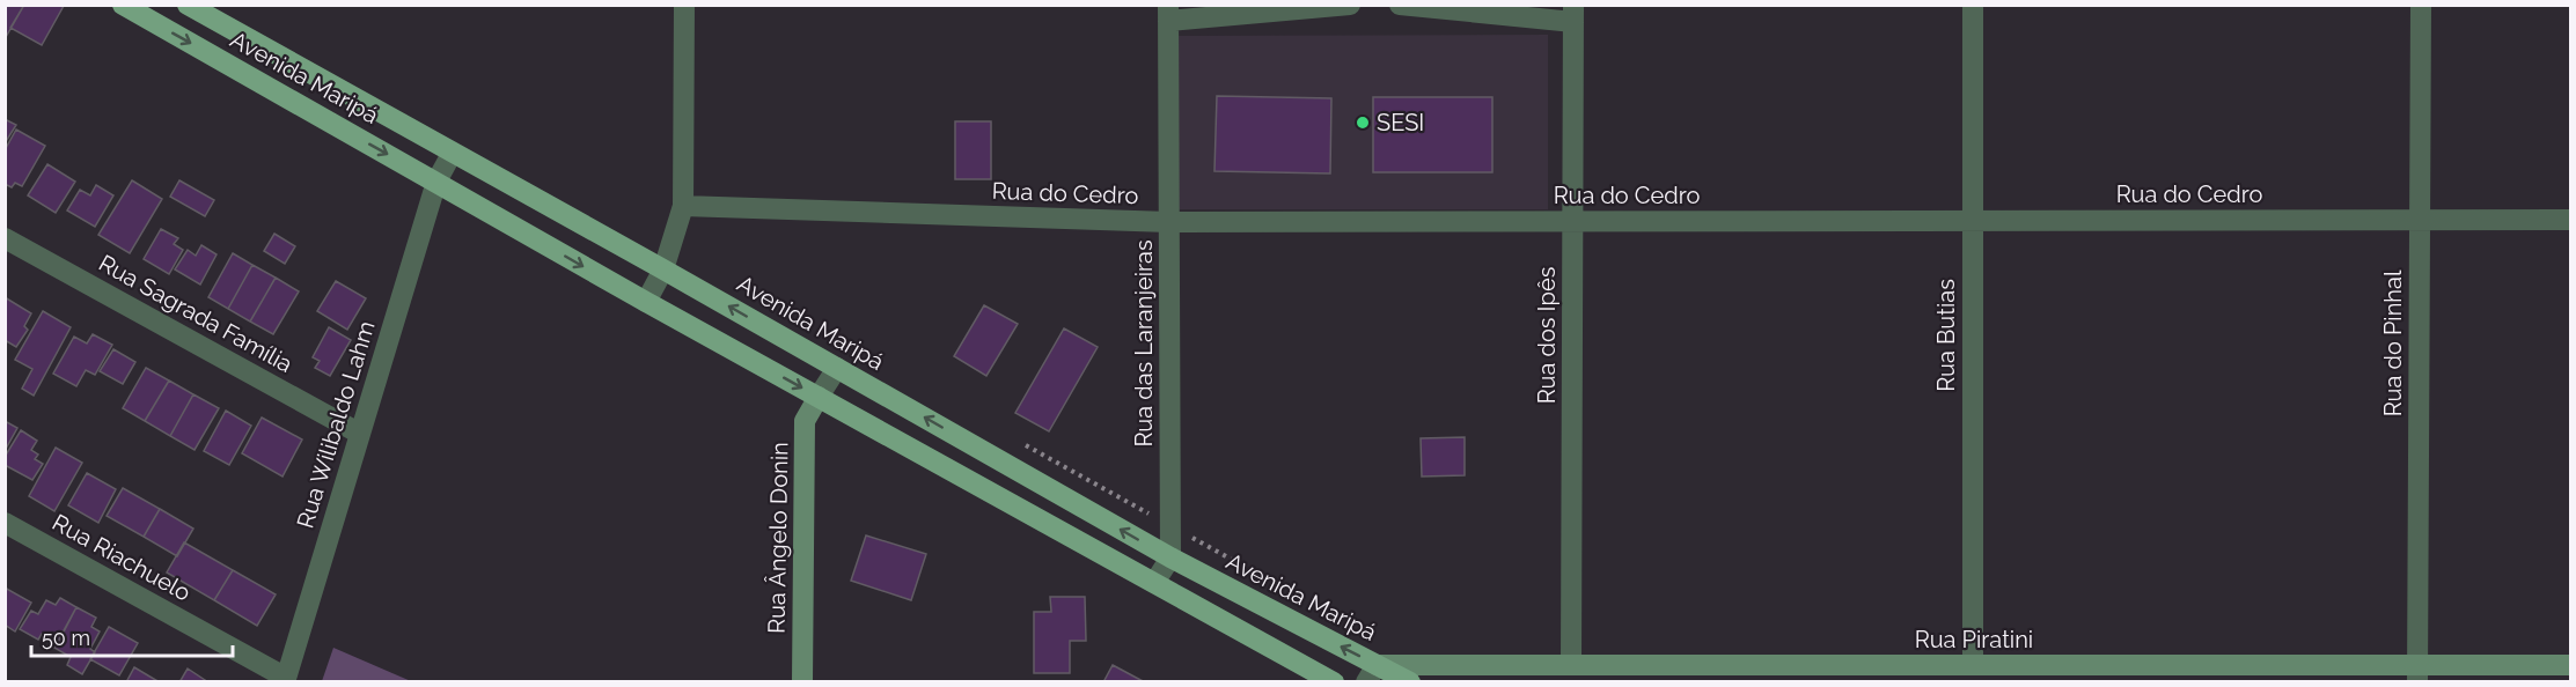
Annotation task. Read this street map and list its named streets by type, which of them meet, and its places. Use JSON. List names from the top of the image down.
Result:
{
  "streets": {
    "main road": ["Avenida Maripá"],
    "street": [
      "Rua do Cedro",
      "Rua Sagrada Família",
      "Rua dos Ipês",
      "Rua Butias",
      "Rua das Laranjeiras",
      "Rua do Pinhal",
      "Rua Wilibaldo Lahm",
      "Rua Ângelo Donin",
      "Rua Riachuelo",
      "Rua Piratini"
    ]
  },
  "crossings": [
    ["Avenida Maripá", "Rua das Laranjeiras"],
    ["Avenida Maripá", "Rua Wilibaldo Lahm"],
    ["Avenida Maripá", "Rua Ângelo Donin"],
    ["Avenida Maripá", "Rua Piratini"],
    ["Rua do Cedro", "Rua dos Ipês"],
    ["Rua do Cedro", "Rua Butias"],
    ["Rua do Cedro", "Rua das Laranjeiras"],
    ["Rua do Cedro", "Rua do Pinhal"],
    ["Rua Sagrada Família", "Rua Wilibaldo Lahm"],
    ["Rua dos Ipês", "Rua Piratini"],
    ["Rua Butias", "Rua Piratini"],
    ["Rua do Pinhal", "Rua Piratini"],
    ["Rua Wilibaldo Lahm", "Rua Riachuelo"]
  ],
  "places": ["SESI"],
  "scale_bar": "50 m"
}
